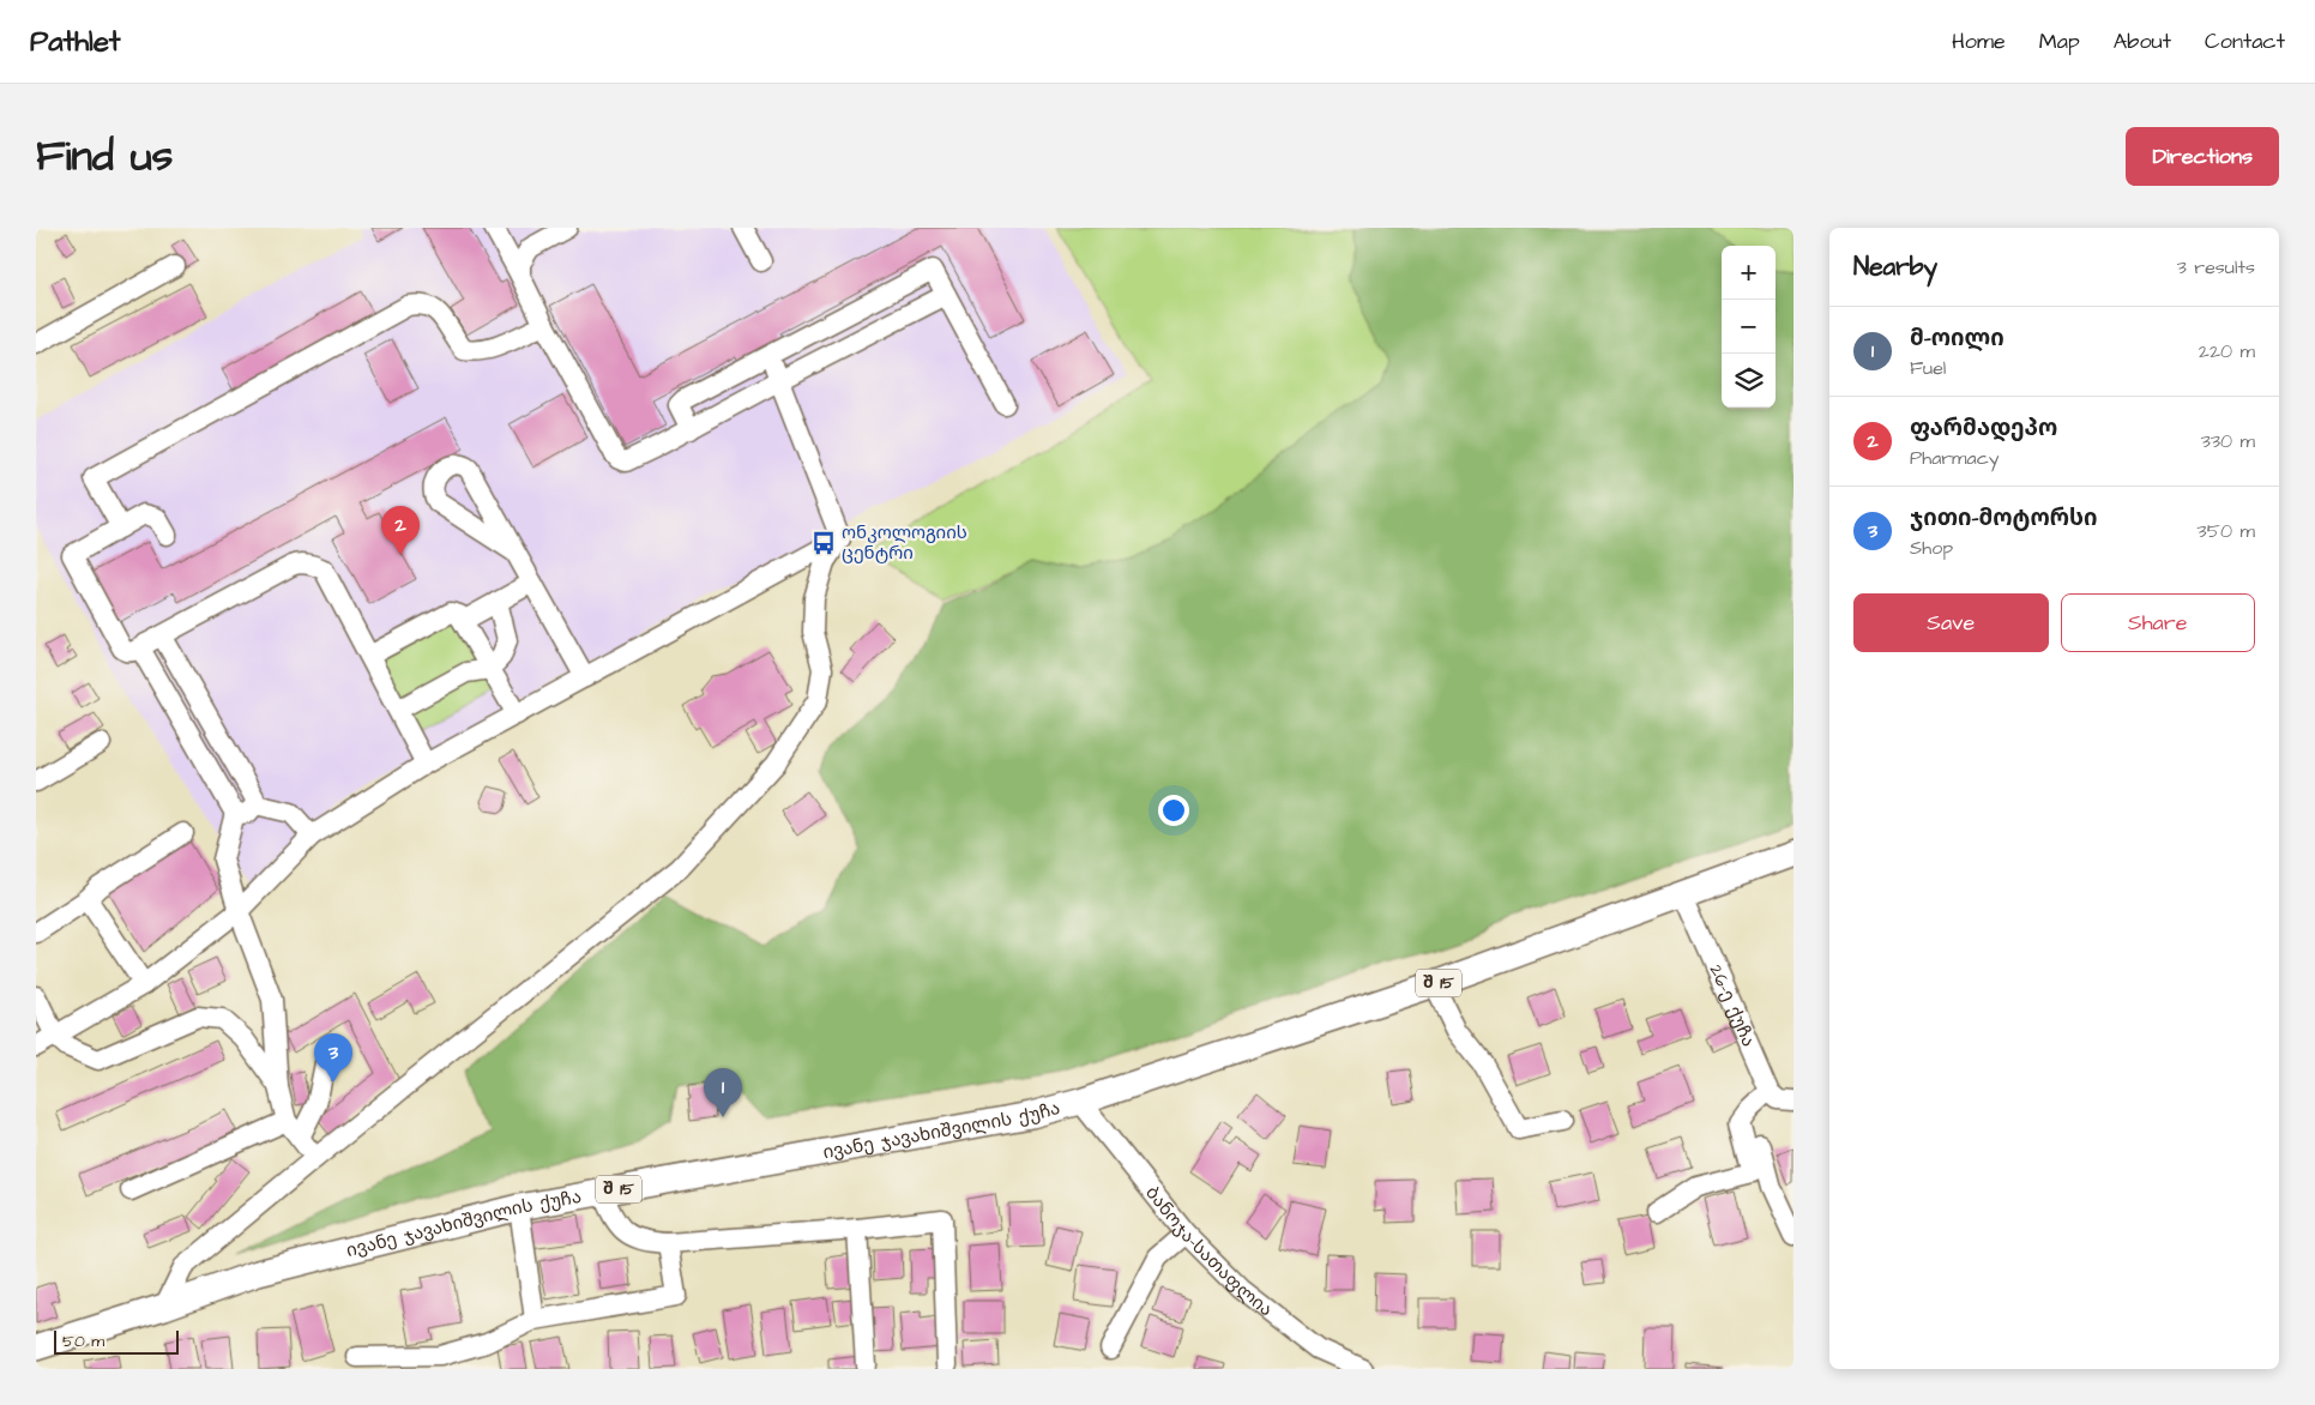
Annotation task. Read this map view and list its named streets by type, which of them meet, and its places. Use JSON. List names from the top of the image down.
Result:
{
  "streets": {
    "main road": ["შ 15", "ივანე ჯავახიშვილის ქუჩა"],
    "street": ["26-ე ქუჩა", "ბანოჯა-სათაფლია"]
  },
  "crossings": [
    ["შ 15", "26-ე ქუჩა"],
    ["შ 15", "ივანე ჯავახიშვილის ქუჩა"],
    ["შ 15", "ბანოჯა-სათაფლია"],
    ["ივანე ჯავახიშვილის ქუჩა", "ბანოჯა-სათაფლია"]
  ],
  "places": {
    "bus stop": ["ონკოლოგიის ცენტრი"]
  },
  "scale_bar": "50 m",
  "page": {
    "header": "Pathlet",
    "nav": [
      "Home",
      "Map",
      "About",
      "Contact"
    ],
    "title": "Find us",
    "buttons": [
      "Directions",
      ["Save", "Share"]
    ],
    "heading": ["Nearby", "3 results"],
    "map_buttons": ["+", "−"],
    "list": [
      {
        "mark": "1",
        "name": "მ-ოილი",
        "note": "Fuel",
        "value": "220 m"
      },
      {
        "mark": "2",
        "name": "ფარმადეპო",
        "note": "Pharmacy",
        "value": "330 m"
      },
      {
        "mark": "3",
        "name": "ჯითი-მოტორსი",
        "note": "Shop",
        "value": "350 m"
      }
    ],
    "pins": ["2", "3", "1"],
    "scale": "50 m"
  }
}
